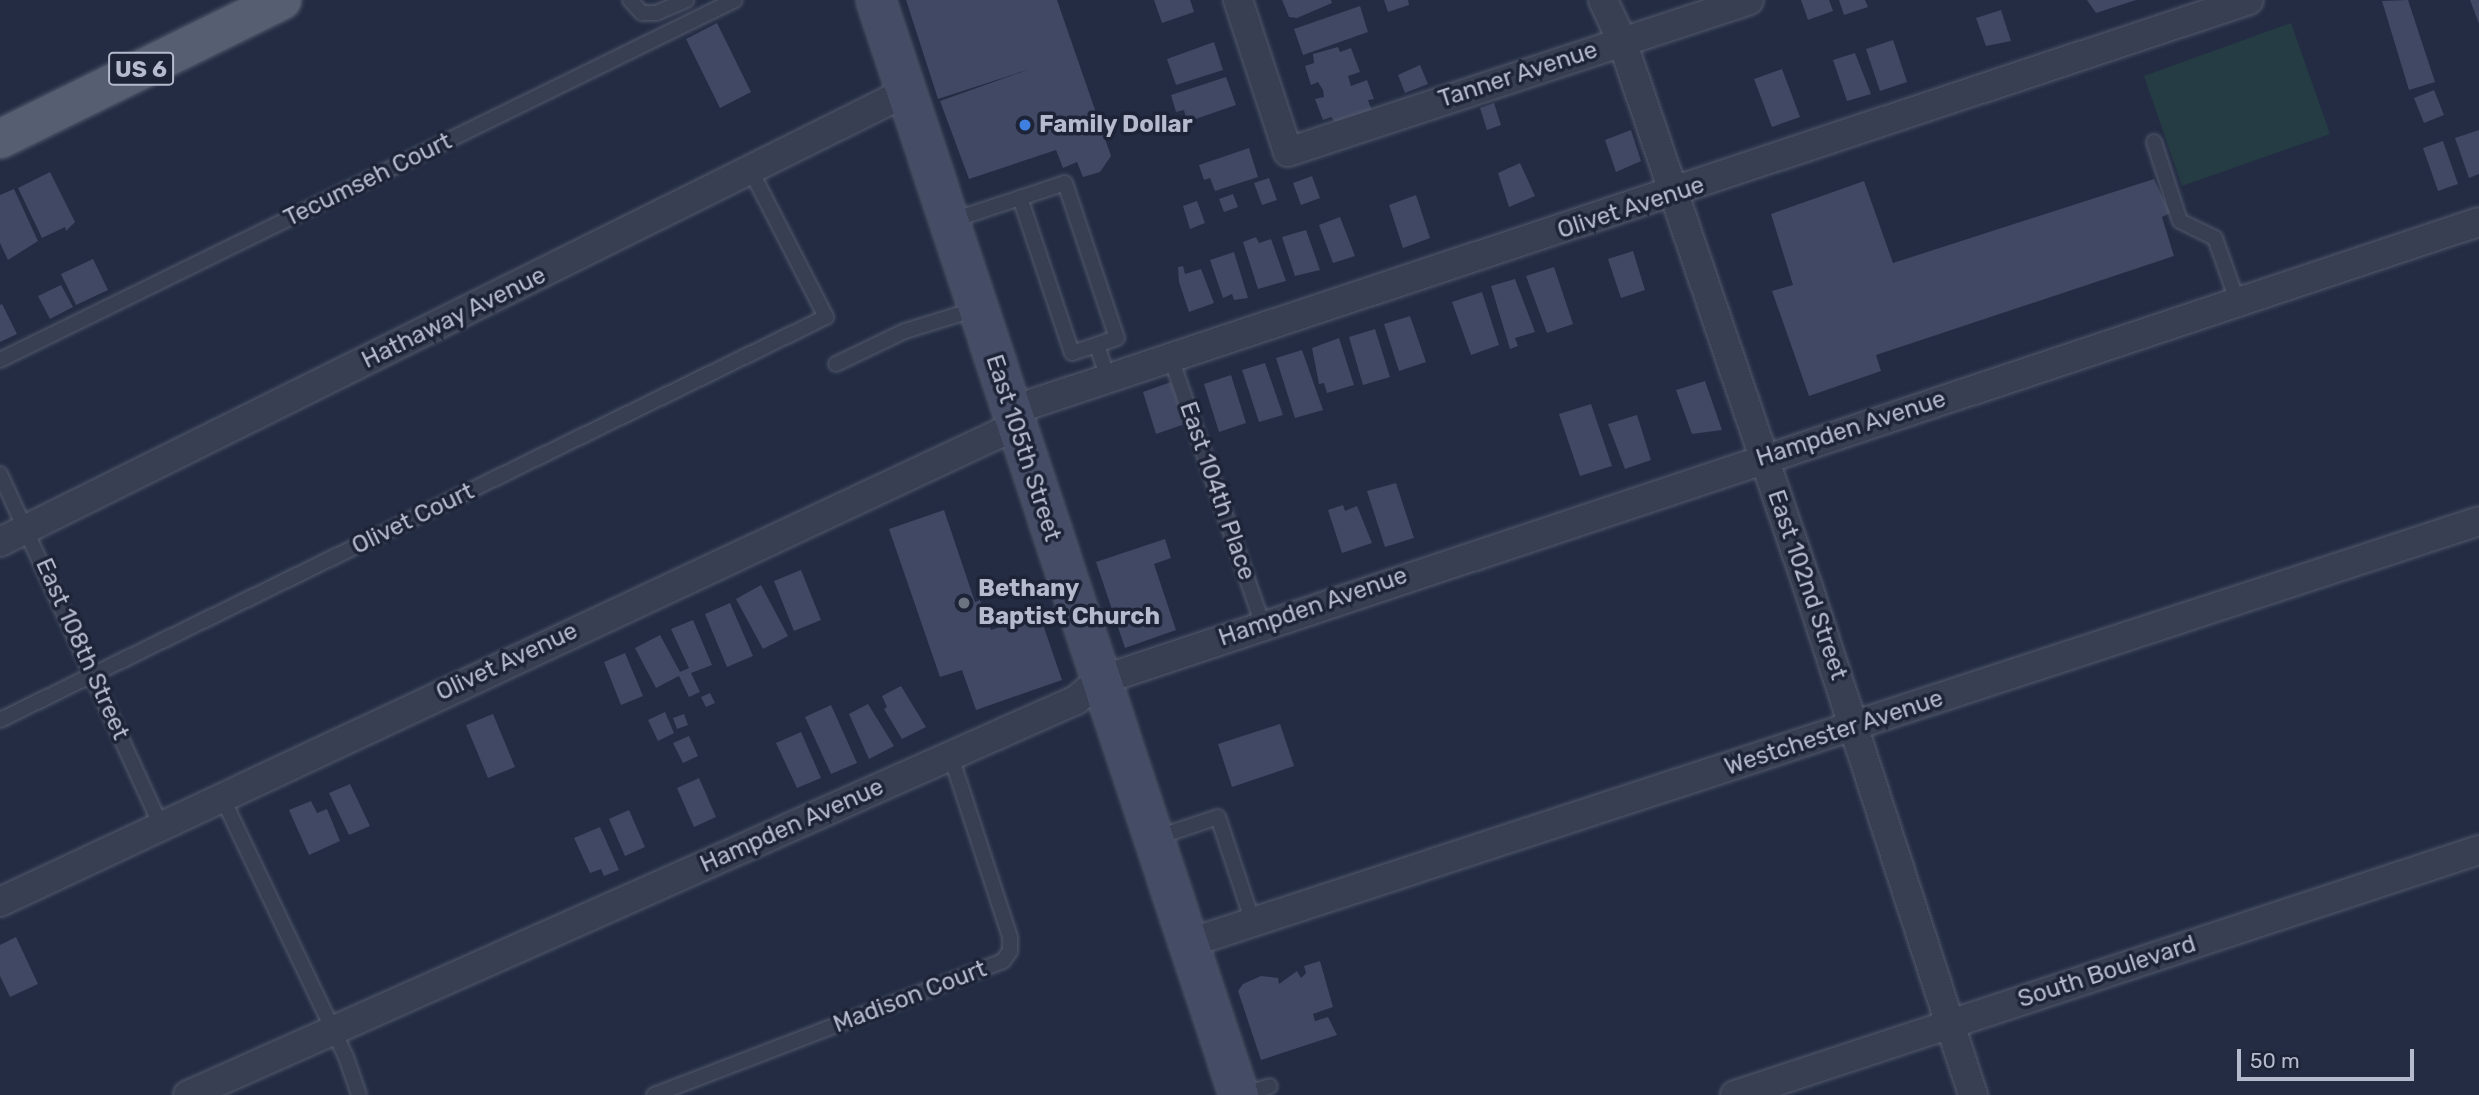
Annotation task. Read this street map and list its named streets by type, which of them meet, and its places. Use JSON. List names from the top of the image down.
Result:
{
  "streets": {
    "main road": ["US 6", "East 105th Street"],
    "street": [
      "Tanner Avenue",
      "Olivet Avenue",
      "Hathaway Avenue",
      "Hampden Avenue",
      "East 102nd Street",
      "Westchester Avenue",
      "South Boulevard"
    ],
    "lane": [
      "Tecumseh Court",
      "East 104th Place",
      "Olivet Court",
      "East 108th Street",
      "Madison Court"
    ]
  },
  "crossings": [
    ["Tanner Avenue", "East 102nd Street"],
    ["Olivet Avenue", "East 105th Street"],
    ["Olivet Avenue", "East 104th Place"],
    ["Olivet Avenue", "East 102nd Street"],
    ["Olivet Avenue", "East 108th Street"],
    ["Hathaway Avenue", "East 105th Street"],
    ["Hathaway Avenue", "Olivet Court"],
    ["Hathaway Avenue", "East 108th Street"],
    ["Hampden Avenue", "East 105th Street"],
    ["Hampden Avenue", "East 104th Place"],
    ["Hampden Avenue", "East 102nd Street"],
    ["Hampden Avenue", "Madison Court"],
    ["East 105th Street", "Westchester Avenue"],
    ["Olivet Court", "East 108th Street"],
    ["East 102nd Street", "Westchester Avenue"],
    ["East 102nd Street", "South Boulevard"]
  ],
  "places": ["Family Dollar", "Bethany Baptist Church"],
  "scale_bar": "50 m"
}
